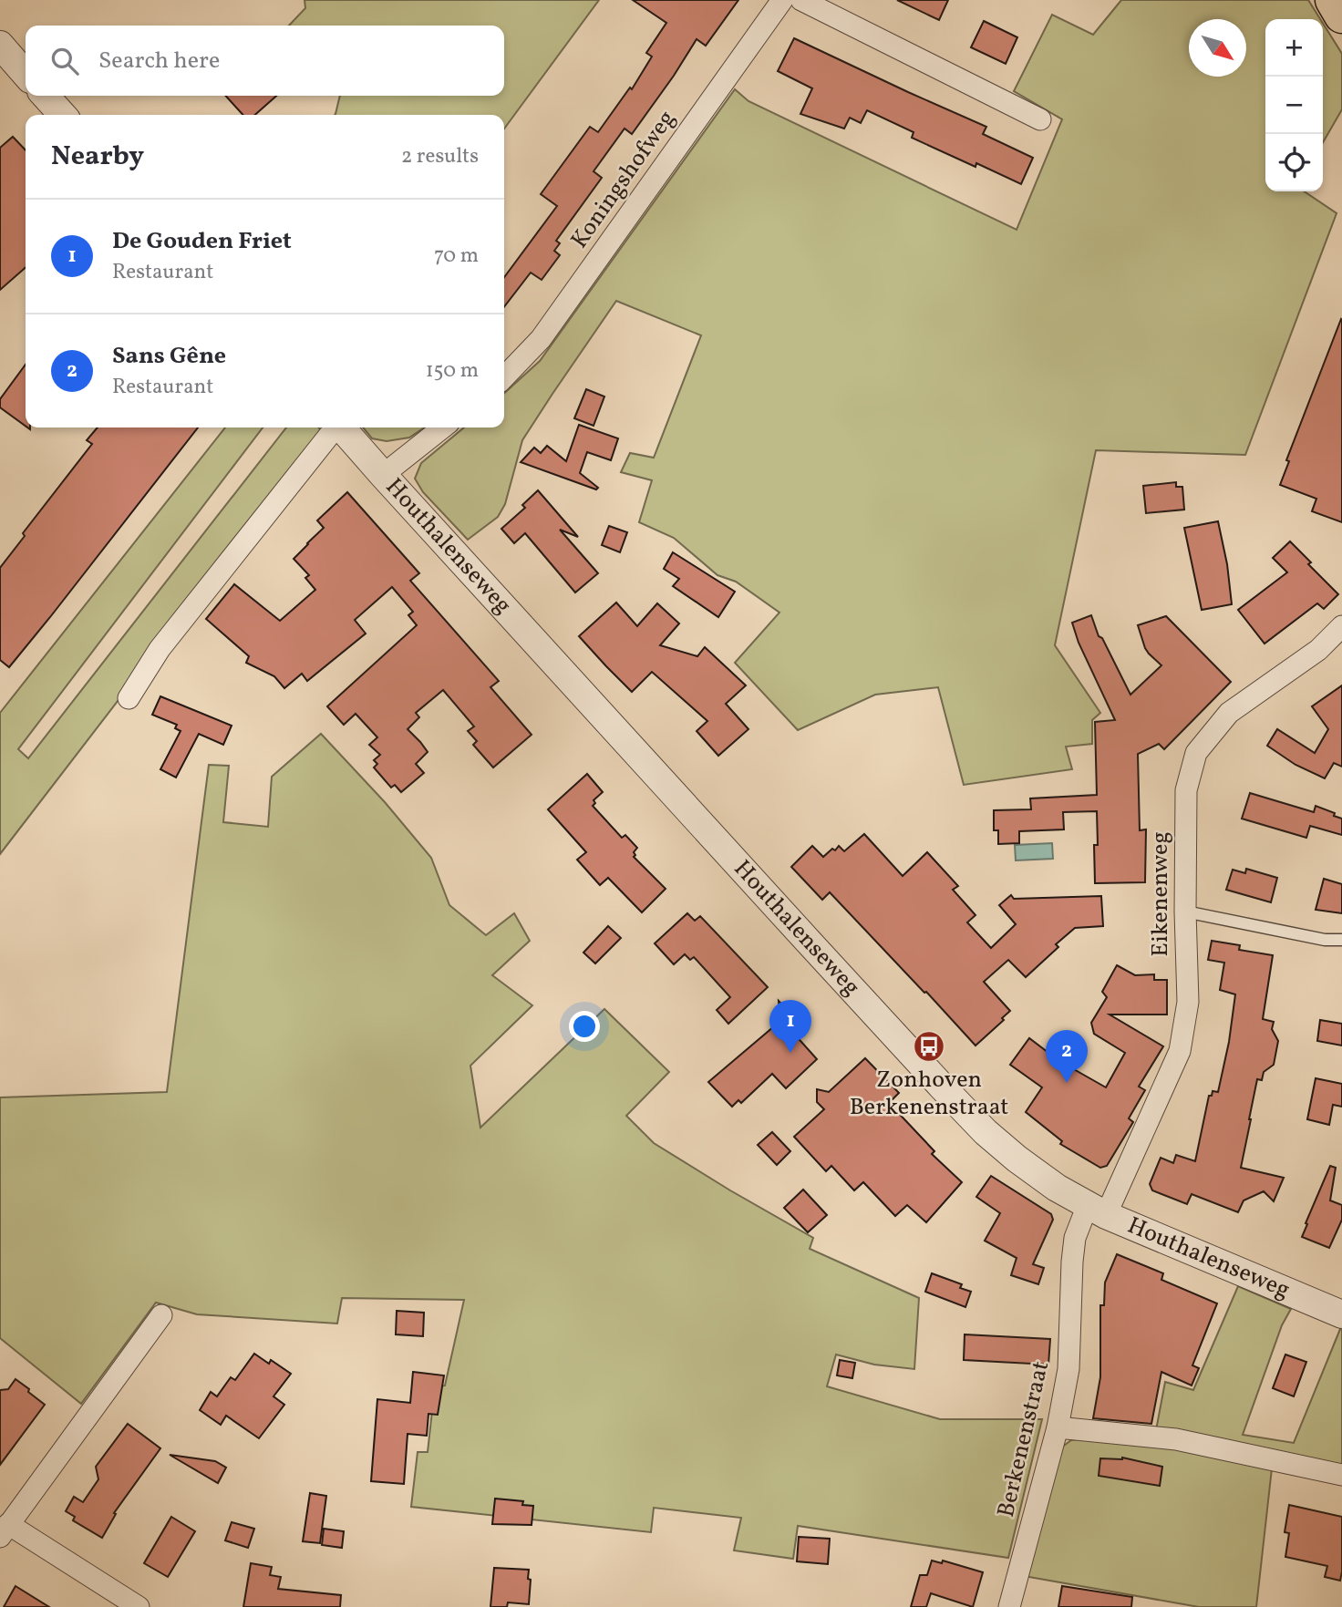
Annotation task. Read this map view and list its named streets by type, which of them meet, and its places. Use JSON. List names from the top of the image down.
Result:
{
  "streets": {
    "street": [
      "Koningshofweg",
      "Houthalenseweg",
      "Eikenenweg",
      "Berkenenstraat"
    ]
  },
  "crossings": [
    ["Houthalenseweg", "Eikenenweg"],
    ["Houthalenseweg", "Berkenenstraat"],
    ["Eikenenweg", "Berkenenstraat"]
  ],
  "places": {
    "bus stop": ["Zonhoven Berkenenstraat"]
  },
  "north": "bottom right",
  "page": {
    "map_buttons": ["+", "−"],
    "search": "Search here",
    "heading": ["Nearby", "2 results"],
    "list": [
      {
        "mark": "1",
        "name": "De Gouden Friet",
        "note": "Restaurant",
        "value": "70 m"
      },
      {
        "mark": "2",
        "name": "Sans Gêne",
        "note": "Restaurant",
        "value": "150 m"
      }
    ],
    "pins": ["1", "2"]
  }
}
